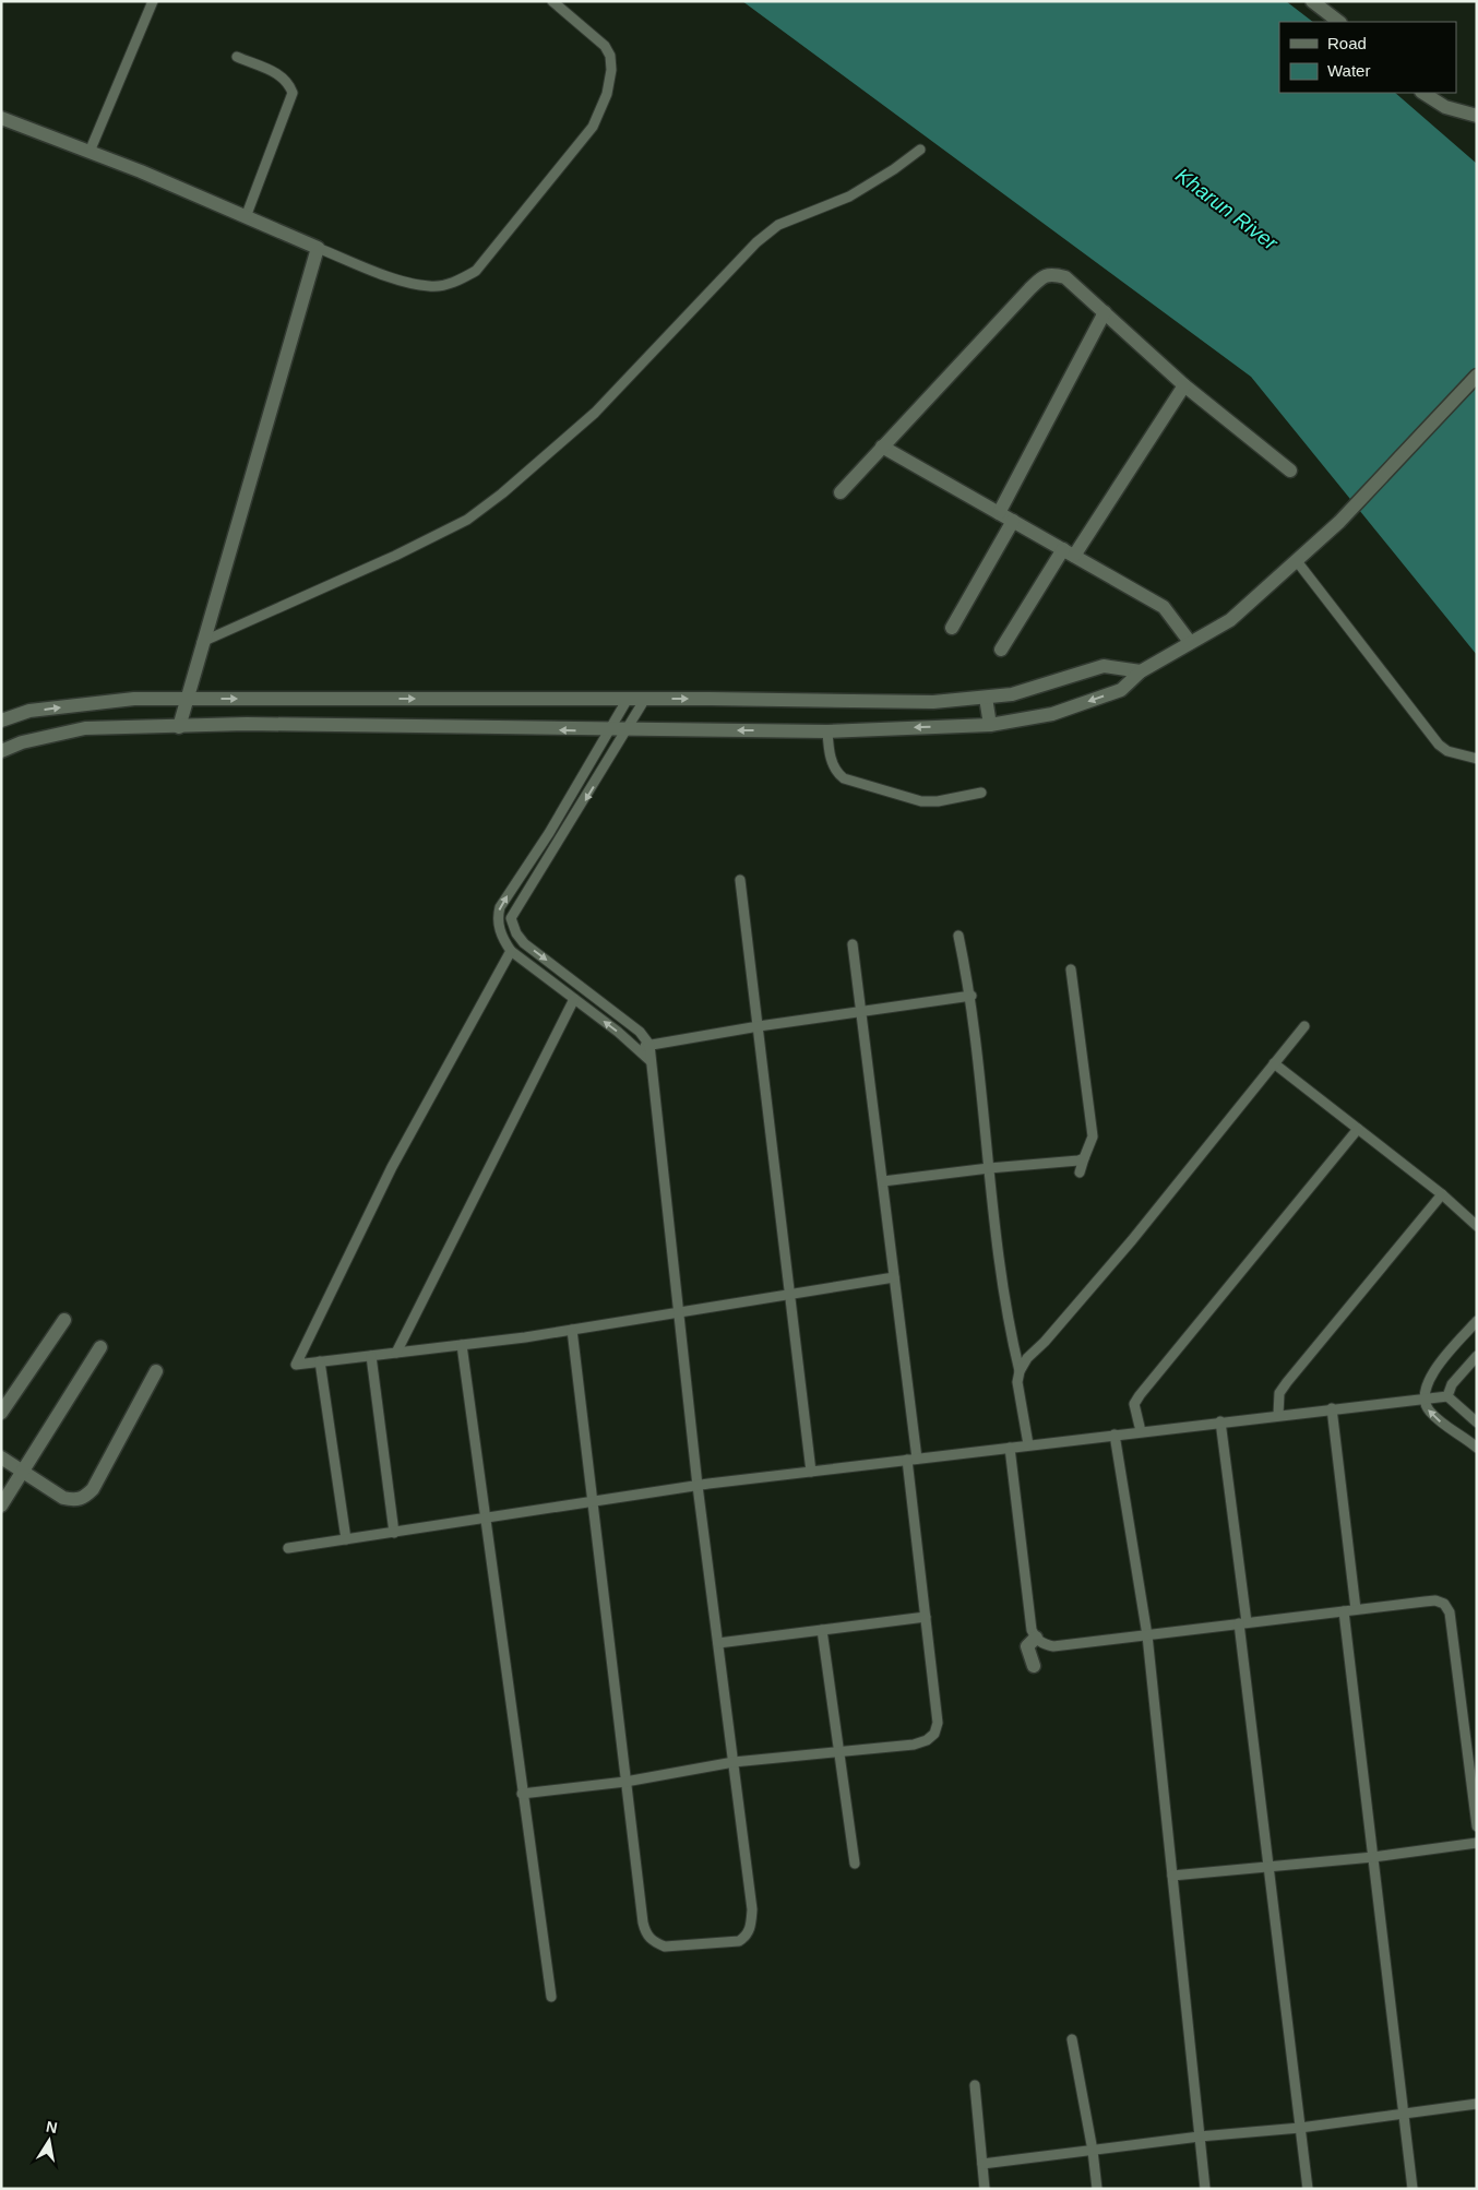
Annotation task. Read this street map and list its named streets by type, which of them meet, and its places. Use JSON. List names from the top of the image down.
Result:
{
  "water": ["Kharun River"],
  "legend": ["Road", "Water"],
  "north": "top"
}
